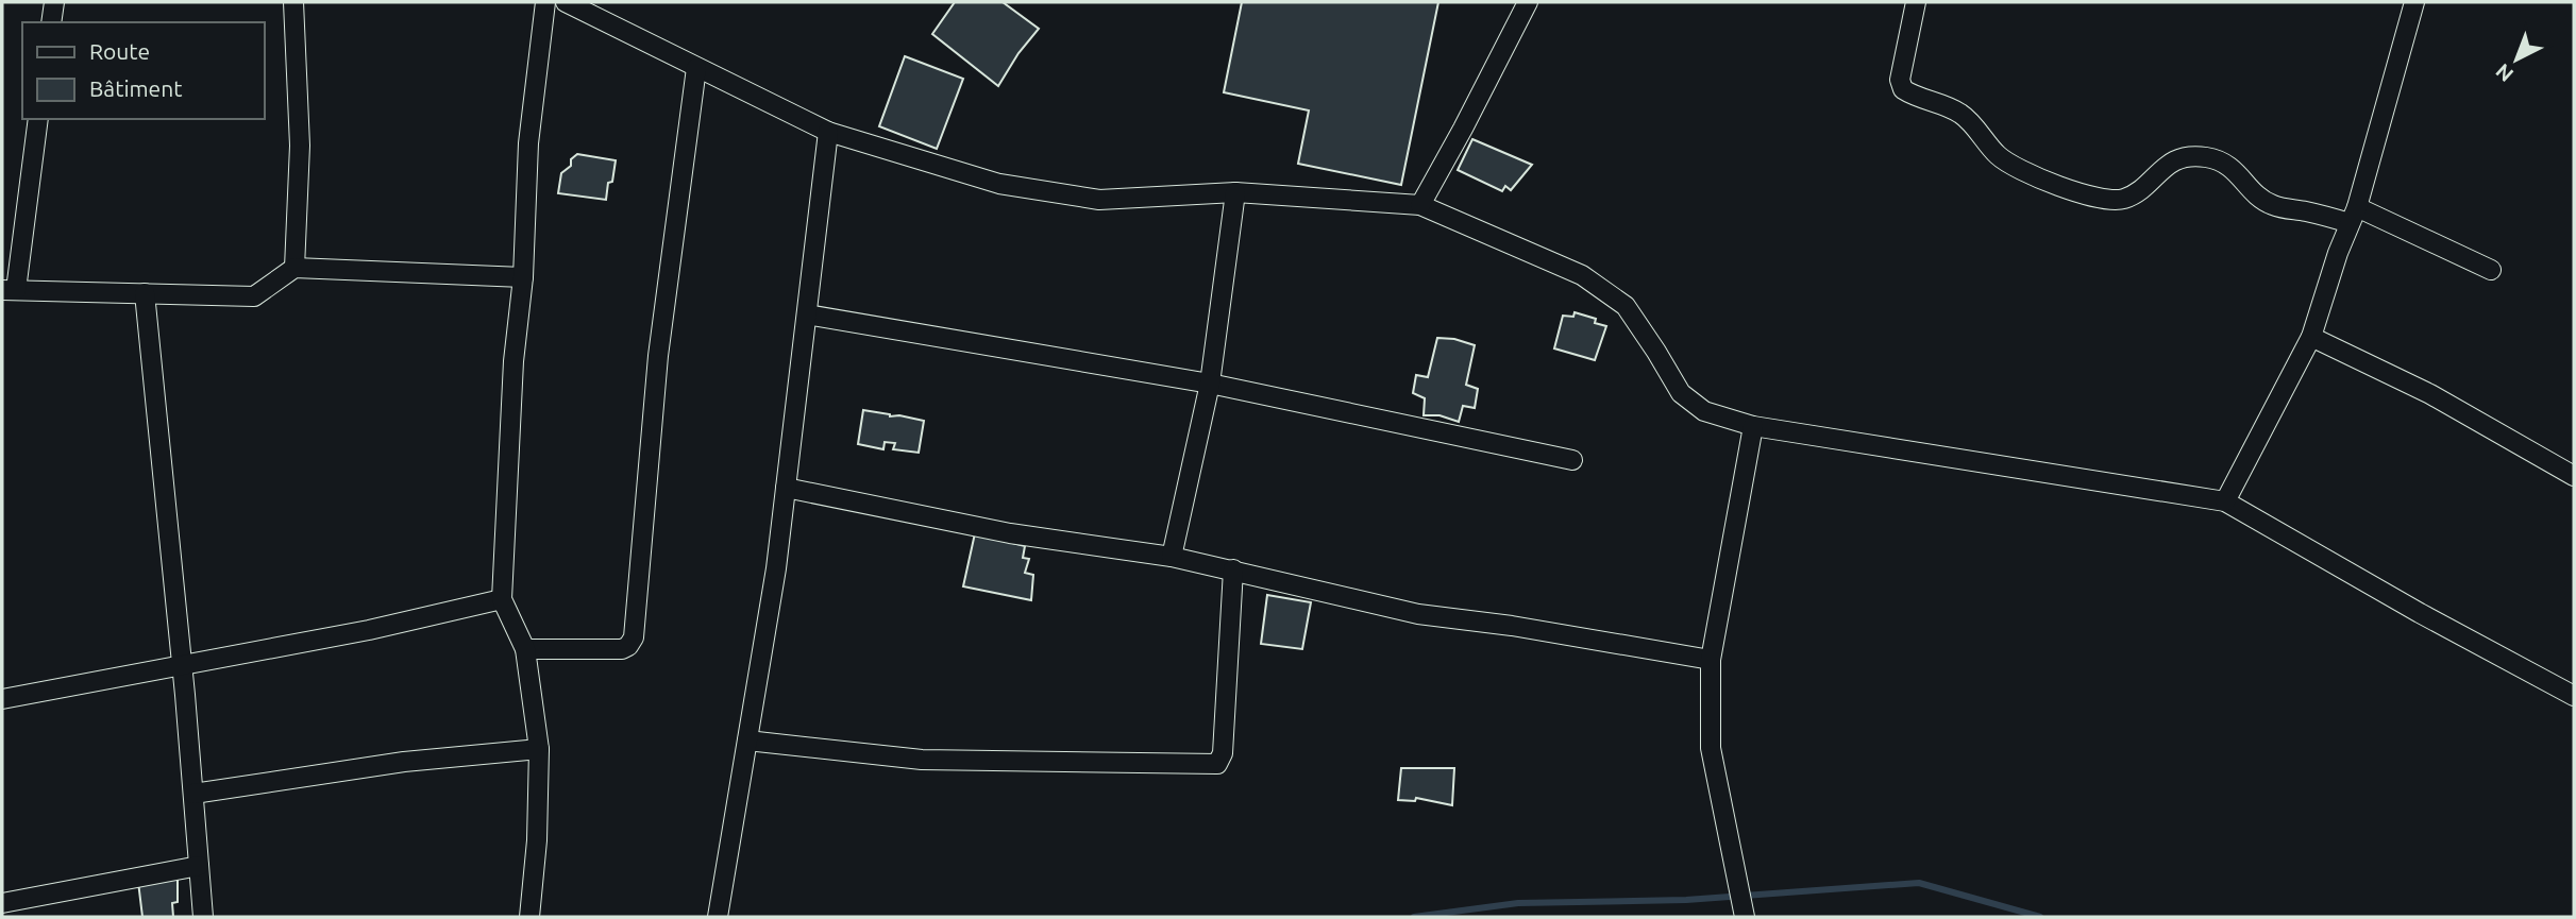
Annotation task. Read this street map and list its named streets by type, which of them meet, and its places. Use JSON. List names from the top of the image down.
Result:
{
  "legend": ["Route", "Bâtiment"],
  "north": "bottom left"
}
